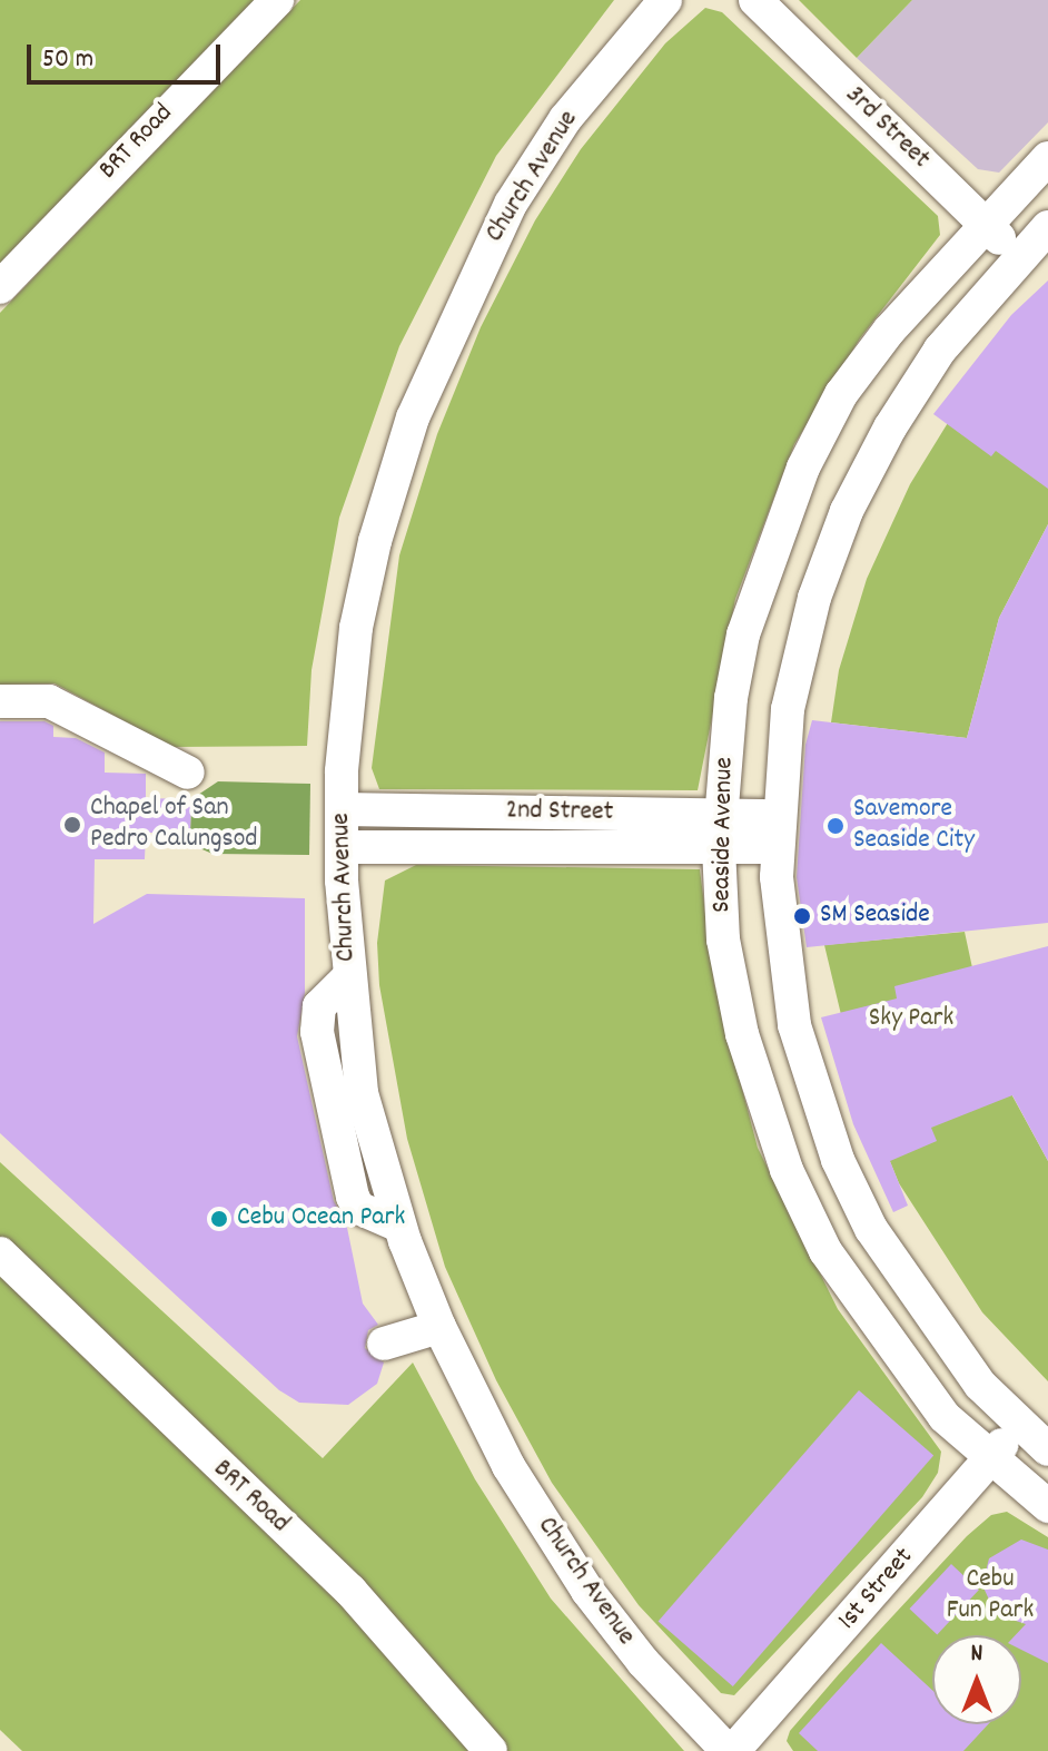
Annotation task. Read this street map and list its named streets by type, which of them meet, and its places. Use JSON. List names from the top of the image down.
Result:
{
  "streets": {
    "street": [
      "3rd Street",
      "BRT Road",
      "Church Avenue",
      "2nd Street",
      "Seaside Avenue",
      "1st Street"
    ]
  },
  "crossings": [
    ["3rd Street", "Seaside Avenue"],
    ["Church Avenue", "2nd Street"],
    ["Church Avenue", "1st Street"],
    ["2nd Street", "Seaside Avenue"],
    ["Seaside Avenue", "1st Street"]
  ],
  "parks": ["Sky Park", "Cebu Fun Park"],
  "places": [
    "Chapel of San Pedro Calungsod",
    "Savemore Seaside City",
    "SM Seaside",
    "Cebu Ocean Park"
  ],
  "scale_bar": "50 m",
  "north": "top"
}
